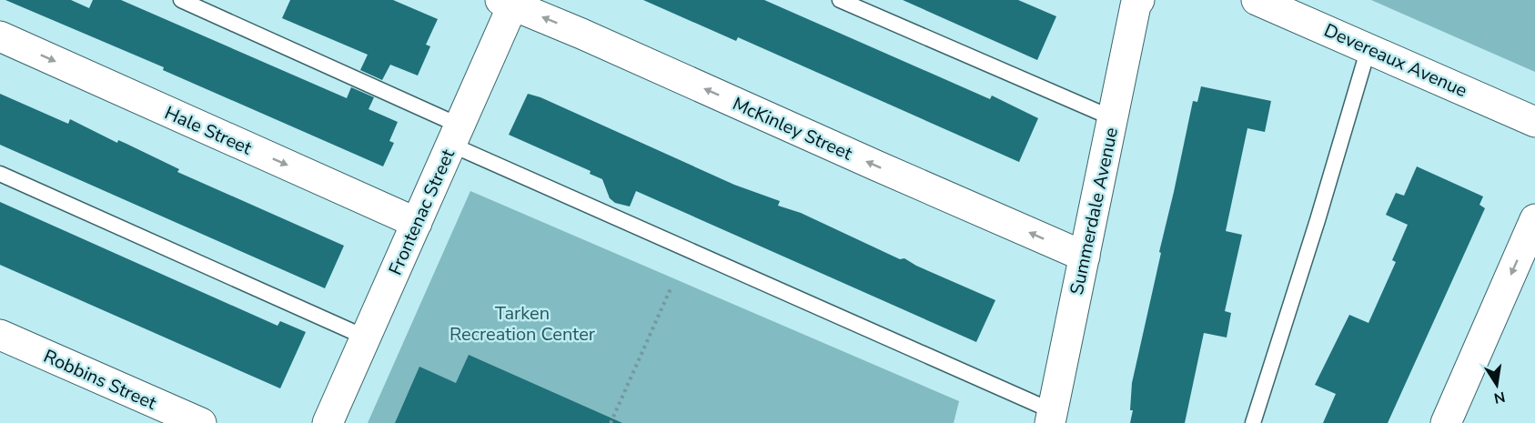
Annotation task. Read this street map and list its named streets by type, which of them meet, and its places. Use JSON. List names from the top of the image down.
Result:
{
  "streets": {
    "street": [
      "Devereaux Avenue",
      "McKinley Street",
      "Hale Street",
      "Summerdale Avenue",
      "Frontenac Street",
      "Robbins Street"
    ]
  },
  "crossings": [
    ["McKinley Street", "Summerdale Avenue"],
    ["McKinley Street", "Frontenac Street"],
    ["Hale Street", "Frontenac Street"]
  ],
  "one_way": ["McKinley Street", "Hale Street"],
  "parks": ["Tarken Recreation Center"],
  "north": "bottom"
}
